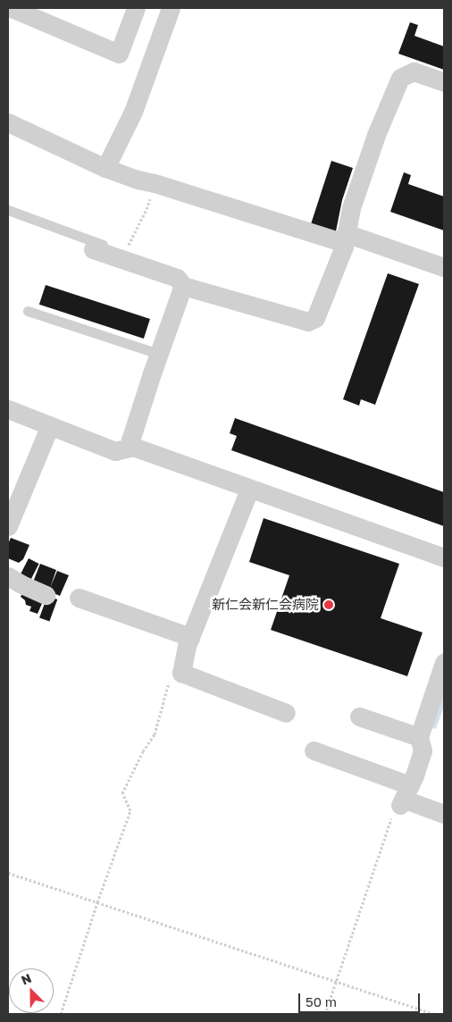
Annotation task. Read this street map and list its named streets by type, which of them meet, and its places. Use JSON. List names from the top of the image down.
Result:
{
  "places": ["新仁会新仁会病院"],
  "scale_bar": "50 m",
  "north": "top left"
}
